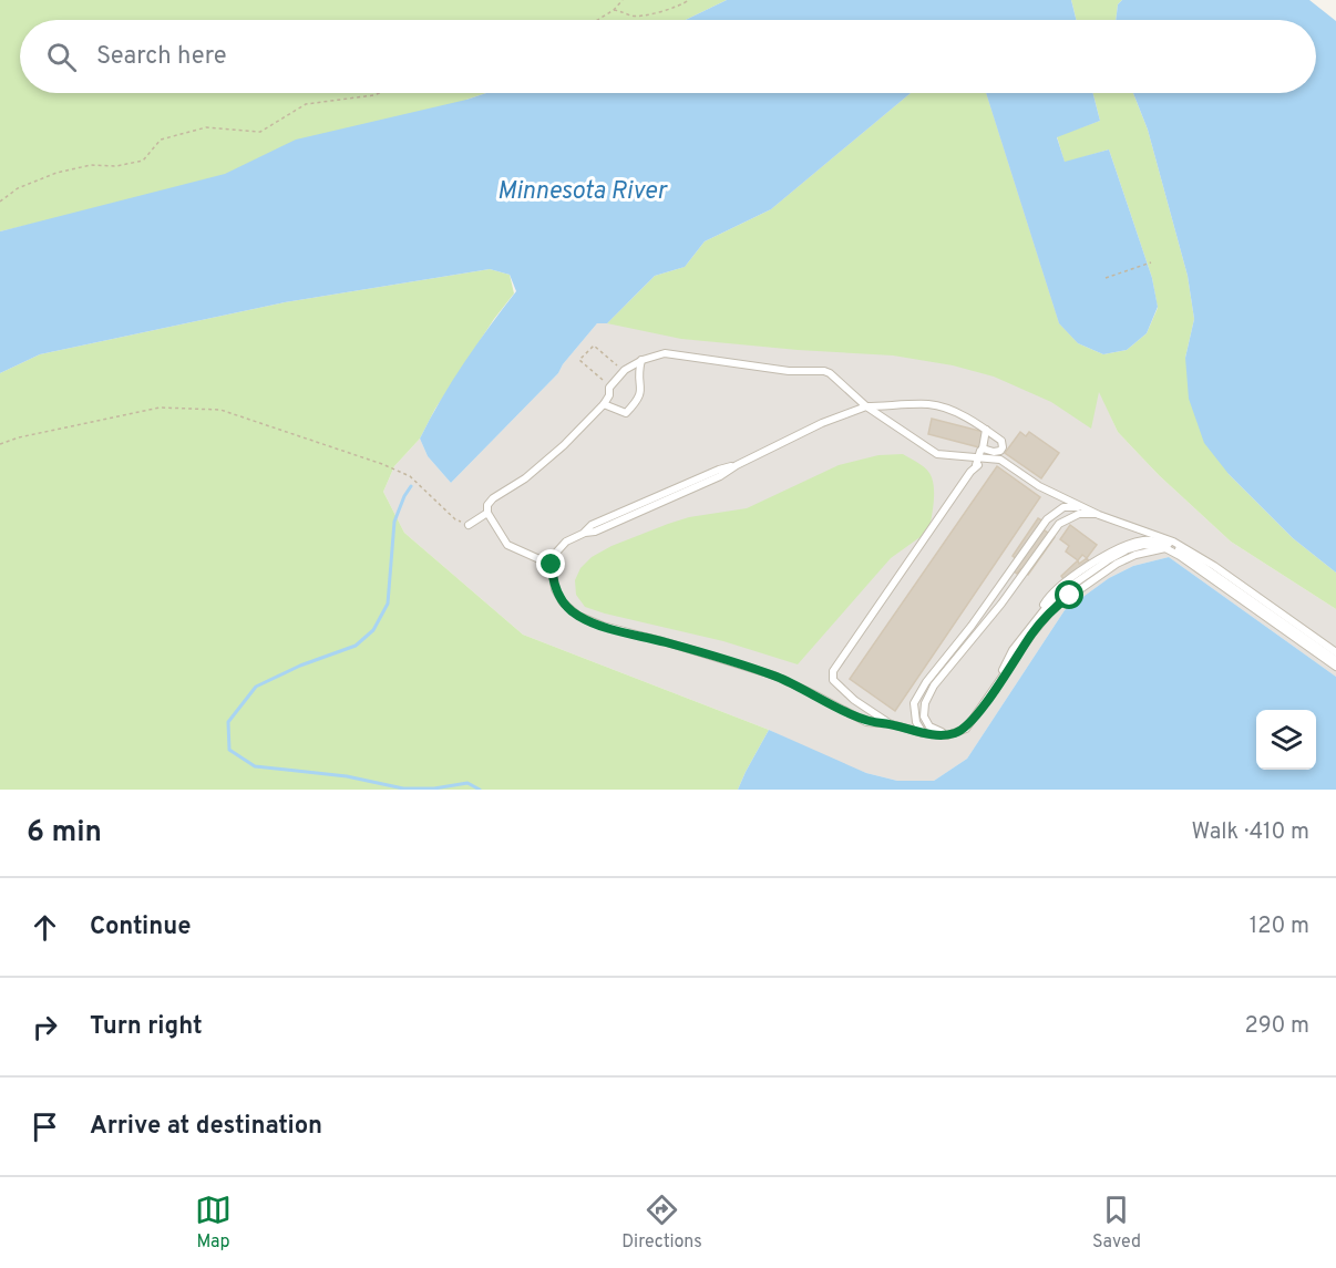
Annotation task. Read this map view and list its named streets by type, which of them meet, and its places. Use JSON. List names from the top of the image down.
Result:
{
  "water": ["Minnesota River"],
  "page": {
    "search": "Search here",
    "heading": ["6 min", "Walk · 410 m"],
    "list": [
      ["Continue", "120 m"],
      ["Turn right", "290 m"],
      "Arrive at destination"
    ],
    "nav": ["Map", "Directions", "Saved"]
  }
}
